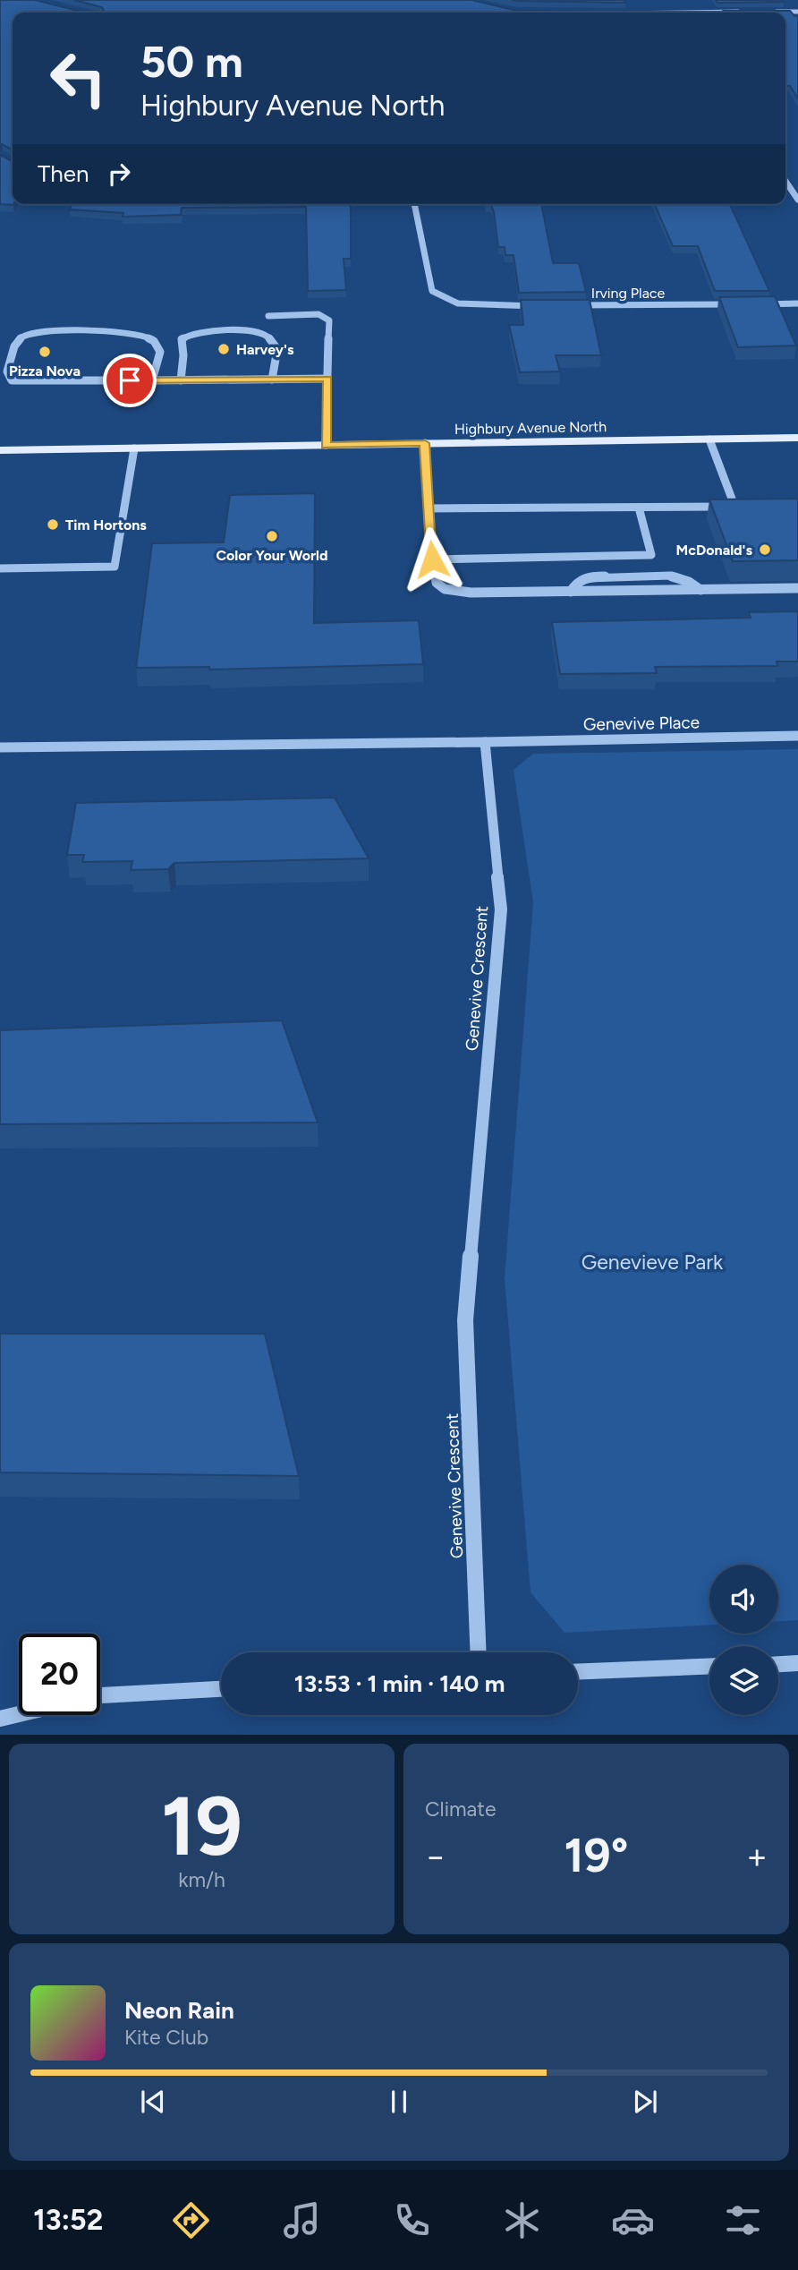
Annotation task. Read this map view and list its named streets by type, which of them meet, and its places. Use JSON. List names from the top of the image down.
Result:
{
  "streets": {
    "main road": ["Highbury Avenue North"],
    "street": ["Irving Place", "Genevive Place", "Genevive Crescent"]
  },
  "crossings": [
    ["Genevive Place", "Genevive Crescent"]
  ],
  "parks": ["Genevieve Park"],
  "places": [
    "Harvey's",
    "Pizza Nova",
    "Tim Hortons",
    "Color Your World",
    "McDonald's"
  ],
  "page": {
    "turn": ["50 m", "Highbury Avenue North"],
    "then": "Then",
    "limit": "20",
    "trip": "13:53 · 1 min · 140 m",
    "tile": [
      ["19", "km/h"],
      "Climate"
    ],
    "heat": ["−", "19°", "+"],
    "song": ["Neon Rain", "Kite Club"],
    "tabs": "13:52"
  }
}
